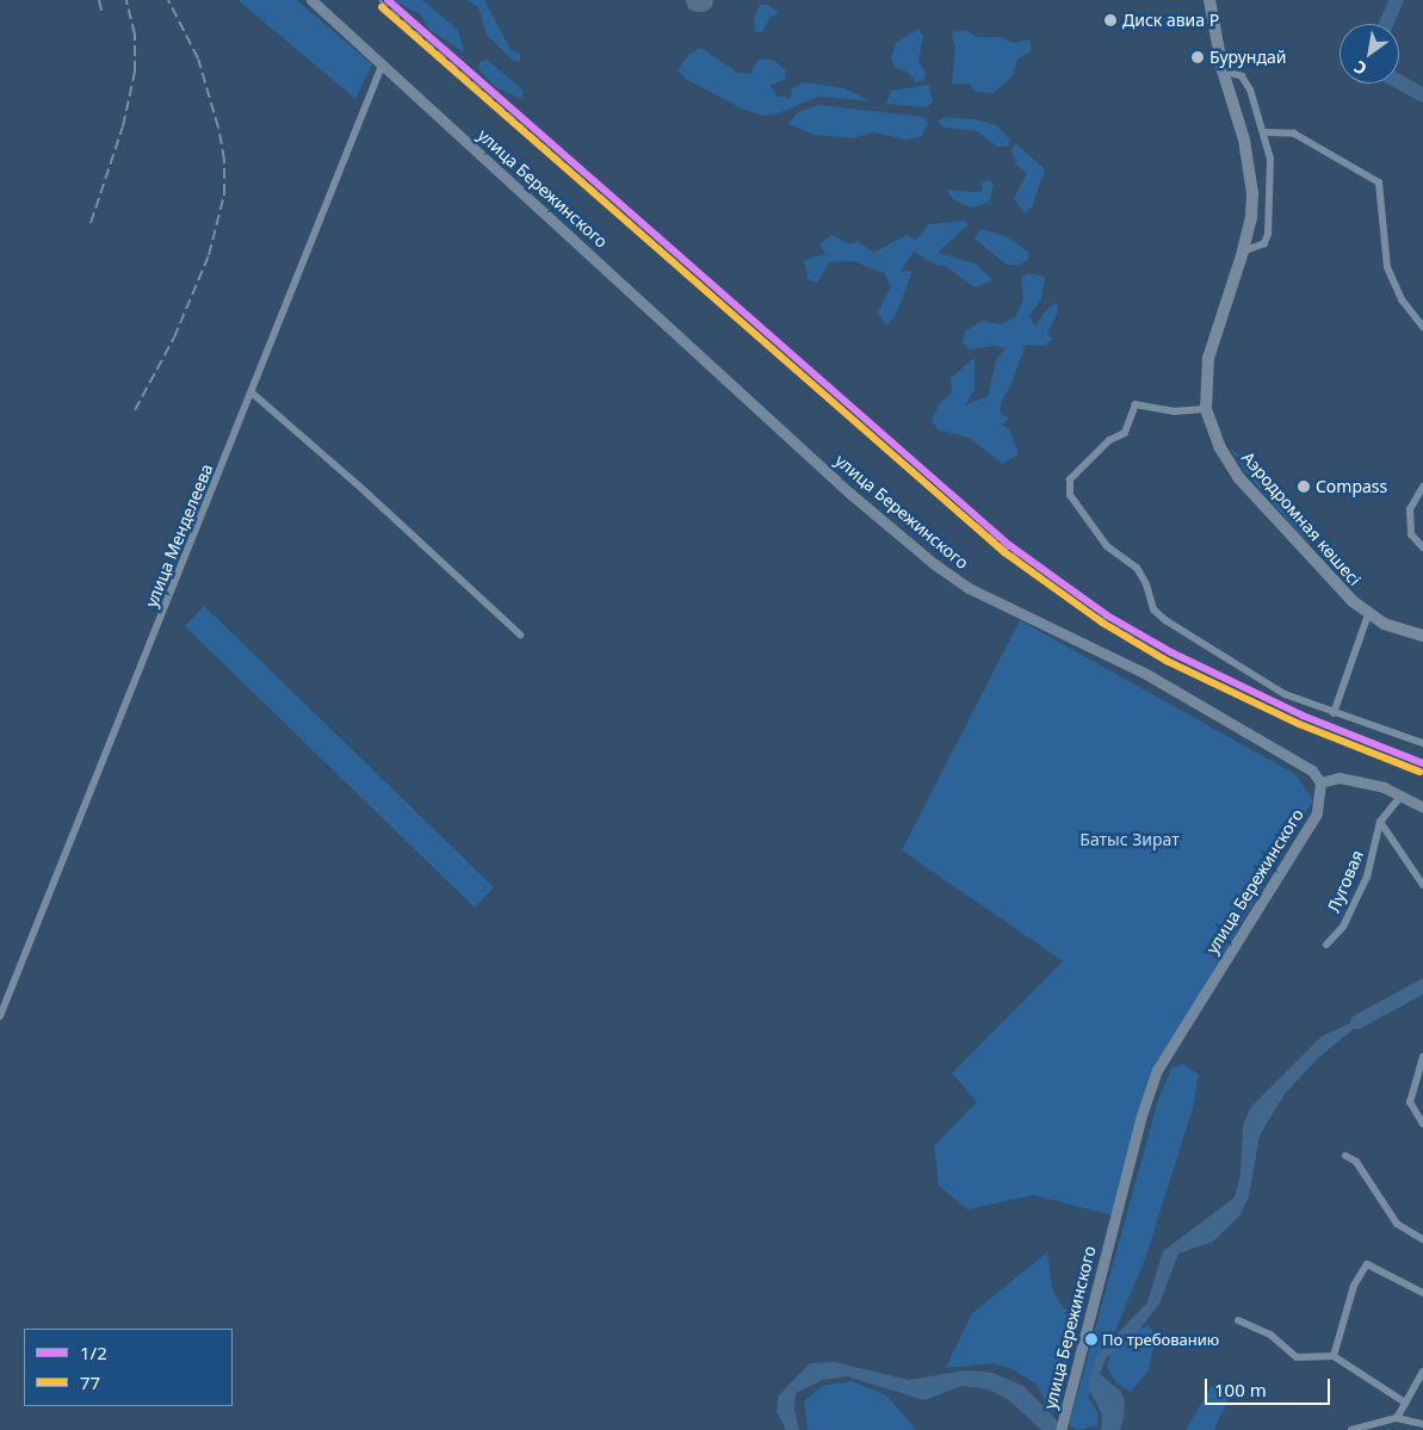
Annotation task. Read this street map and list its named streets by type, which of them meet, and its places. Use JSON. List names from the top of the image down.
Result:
{
  "streets": {
    "main road": ["улица Бережинского", "Аэродромная көшесі"],
    "street": ["улица Менделеева", "Луговая"]
  },
  "crossings": [
    ["улица Бережинского", "улица Менделеева"]
  ],
  "parks": ["Батыс Зират"],
  "places": [
    "Диск авиа Р",
    "Бурундай",
    "Compass",
    "По требованию"
  ],
  "lines": ["transit line 1/2", "transit line 77"],
  "legend": ["1/2", "77"],
  "scale_bar": "100 m",
  "north": "bottom left"
}
